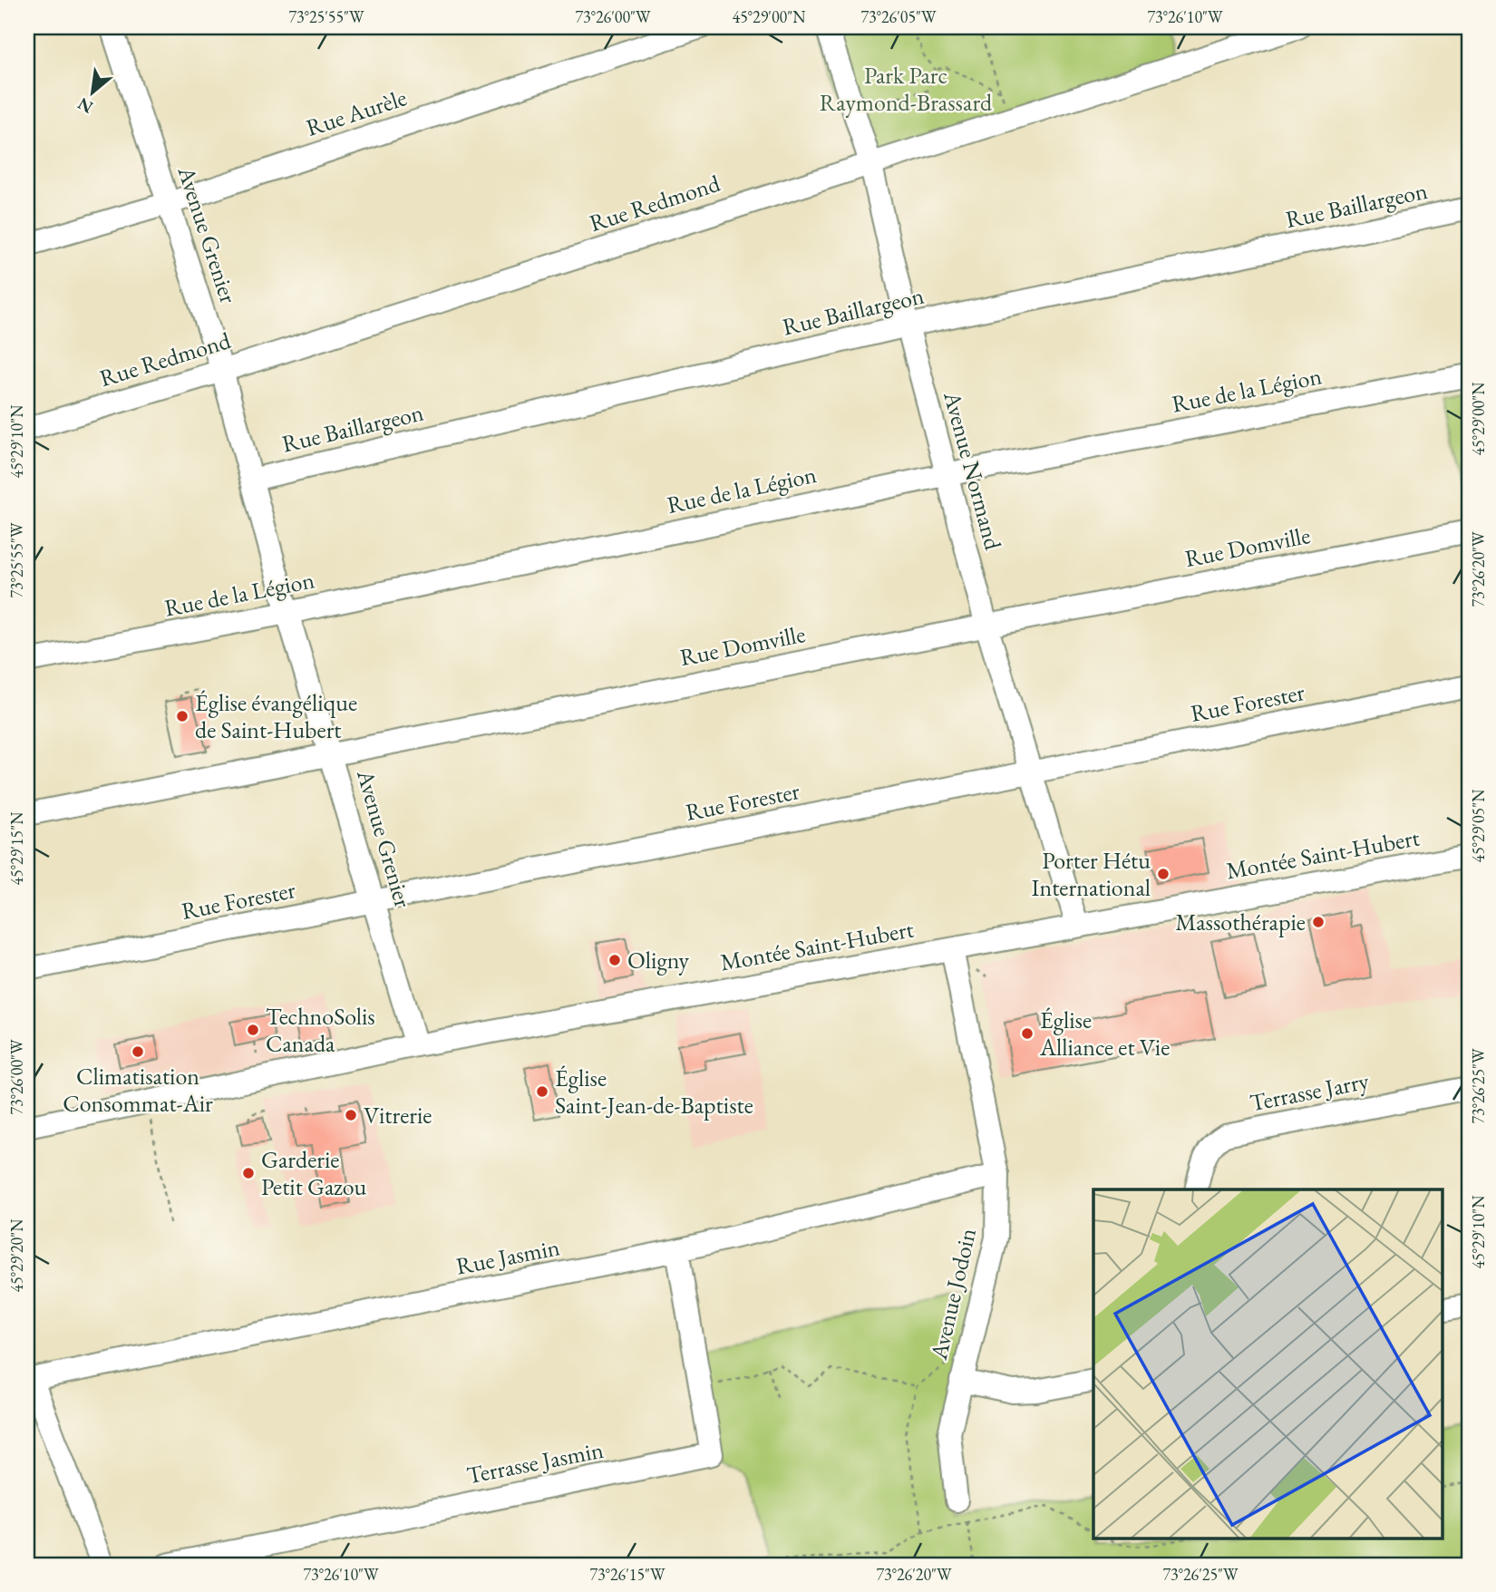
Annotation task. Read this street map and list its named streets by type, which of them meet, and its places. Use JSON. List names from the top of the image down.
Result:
{
  "streets": {
    "street": [
      "Rue Aurèle",
      "Rue Redmond",
      "Rue Baillargeon",
      "Avenue Grenier",
      "Rue de la Légion",
      "Avenue Normand",
      "Rue Domville",
      "Rue Forester",
      "Montée Saint-Hubert",
      "Terrasse Jarry",
      "Rue Jasmin",
      "Avenue Jodoin",
      "Terrasse Jasmin"
    ]
  },
  "crossings": [
    ["Rue Aurèle", "Avenue Grenier"],
    ["Rue Redmond", "Avenue Grenier"],
    ["Rue Redmond", "Avenue Normand"],
    ["Rue Baillargeon", "Avenue Grenier"],
    ["Rue Baillargeon", "Avenue Normand"],
    ["Avenue Grenier", "Rue de la Légion"],
    ["Avenue Grenier", "Rue Domville"],
    ["Avenue Grenier", "Rue Forester"],
    ["Avenue Grenier", "Montée Saint-Hubert"],
    ["Rue de la Légion", "Avenue Normand"],
    ["Avenue Normand", "Rue Domville"],
    ["Avenue Normand", "Rue Forester"],
    ["Avenue Normand", "Montée Saint-Hubert"],
    ["Montée Saint-Hubert", "Avenue Jodoin"],
    ["Rue Jasmin", "Avenue Jodoin"],
    ["Rue Jasmin", "Terrasse Jasmin"]
  ],
  "parks": ["Park Parc Raymond-Brassard"],
  "places": [
    "Église évangélique de Saint-Hubert",
    "Porter Hétu International",
    "Massothérapie",
    "Oligny",
    "TechnoSolis Canada",
    "Église Alliance et Vie",
    "Climatisation Consommat-Air",
    "Église Saint-Jean-de-Baptiste",
    "Vitrerie",
    "Garderie Petit Gazou"
  ],
  "north": "bottom left",
  "coordinates": [
    "73°25'55\"W",
    "73°26'00\"W",
    "45°29'00\"N",
    "73°26'05\"W",
    "73°26'10\"W",
    "45°29'10\"N",
    "73°26'20\"W",
    "45°29'05\"N",
    "45°29'15\"N",
    "73°26'25\"W",
    "45°29'20\"N",
    "73°26'15\"W"
  ]
}
